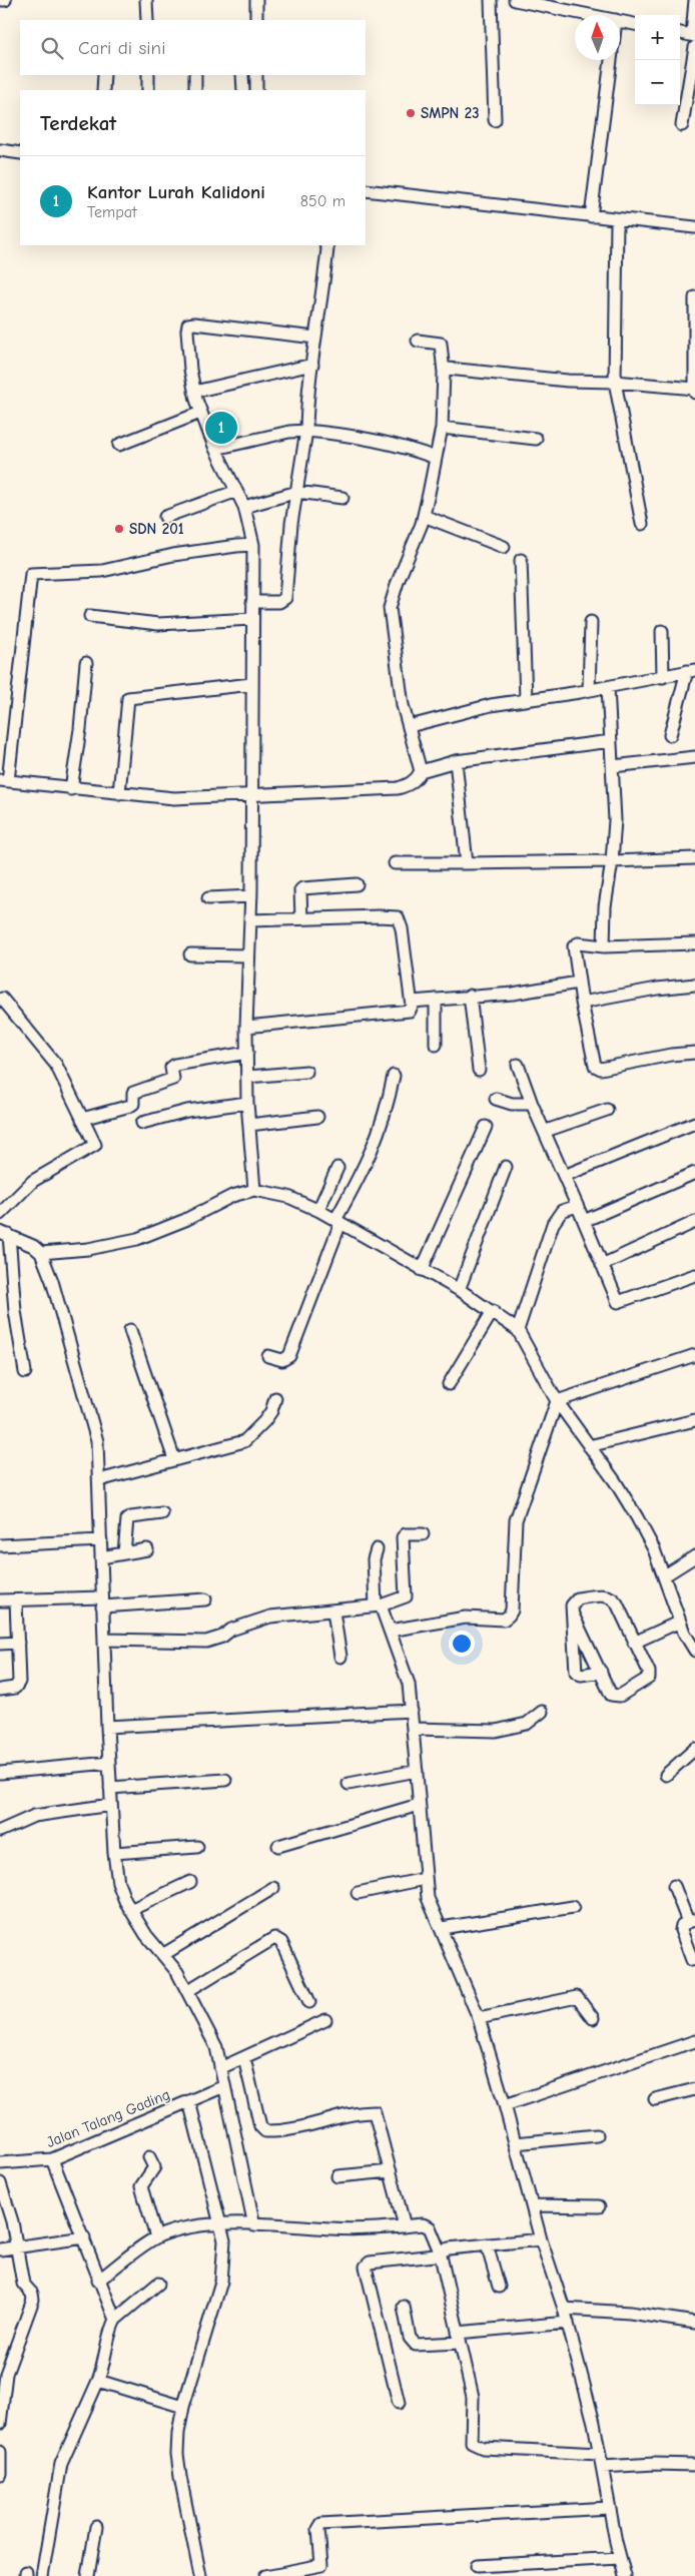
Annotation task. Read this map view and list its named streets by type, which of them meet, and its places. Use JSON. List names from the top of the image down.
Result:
{
  "streets": {
    "street": ["Jalan Talang Gading"]
  },
  "places": ["SMPN 23", "SDN 201"],
  "north": "top",
  "page": {
    "map_buttons": ["+", "−"],
    "search": "Cari di sini",
    "heading": "Terdekat",
    "list": [
      {
        "mark": "1",
        "name": "Kantor Lurah Kalidoni",
        "note": "Tempat",
        "value": "850 m"
      }
    ],
    "pins": "1"
  }
}
